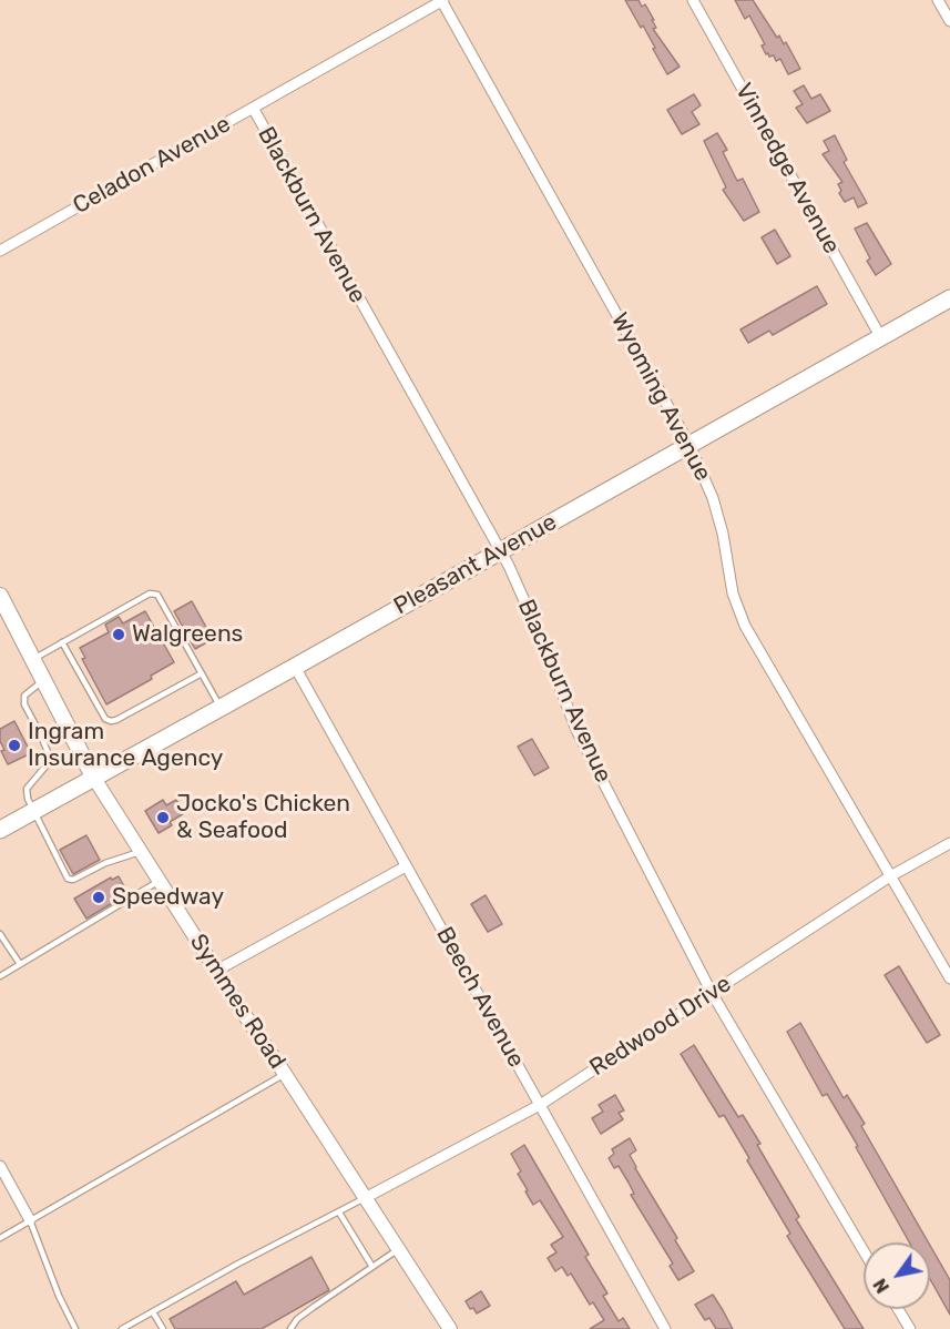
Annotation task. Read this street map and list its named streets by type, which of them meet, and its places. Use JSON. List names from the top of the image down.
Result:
{
  "streets": {
    "main road": ["Pleasant Avenue", "Symmes Road"],
    "street": [
      "Celadon Avenue",
      "Vinnedge Avenue",
      "Blackburn Avenue",
      "Wyoming Avenue",
      "Beech Avenue",
      "Redwood Drive"
    ]
  },
  "crossings": [
    ["Celadon Avenue", "Blackburn Avenue"],
    ["Celadon Avenue", "Wyoming Avenue"],
    ["Vinnedge Avenue", "Pleasant Avenue"],
    ["Blackburn Avenue", "Pleasant Avenue"],
    ["Blackburn Avenue", "Redwood Drive"],
    ["Wyoming Avenue", "Pleasant Avenue"],
    ["Wyoming Avenue", "Redwood Drive"],
    ["Pleasant Avenue", "Beech Avenue"],
    ["Pleasant Avenue", "Symmes Road"],
    ["Beech Avenue", "Redwood Drive"],
    ["Symmes Road", "Redwood Drive"]
  ],
  "places": [
    "Walgreens",
    "Ingram Insurance Agency",
    "Jocko's Chicken & Seafood",
    "Speedway"
  ],
  "north": "bottom left"
}
